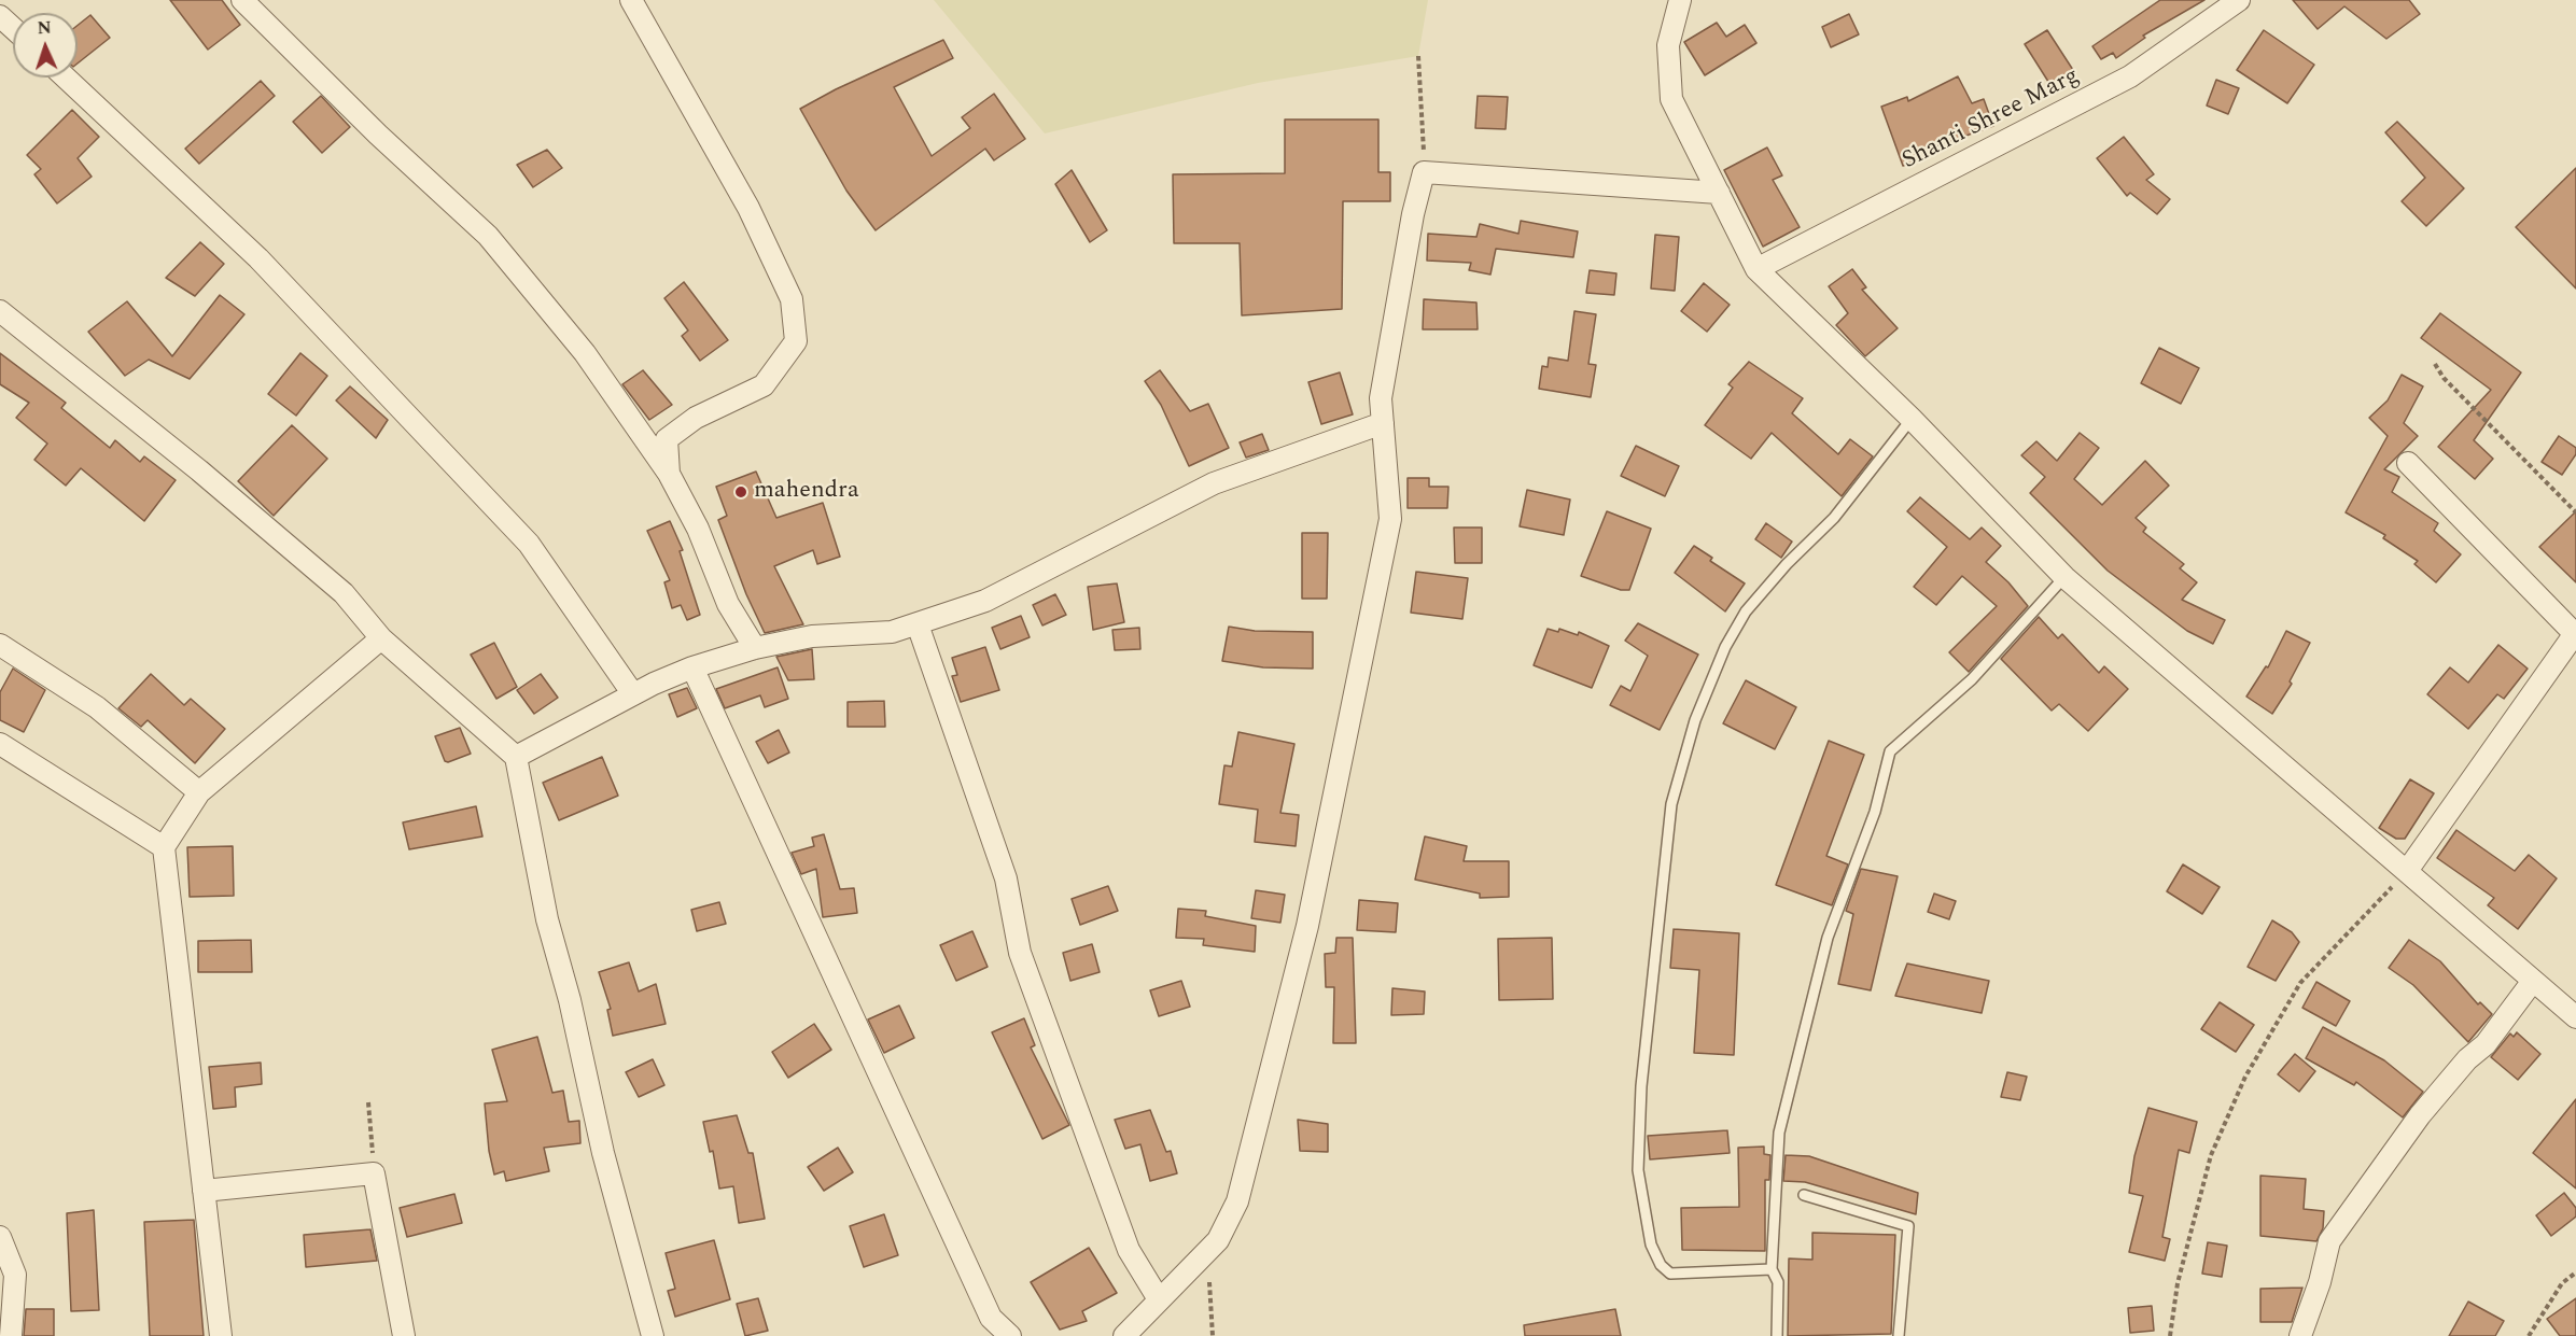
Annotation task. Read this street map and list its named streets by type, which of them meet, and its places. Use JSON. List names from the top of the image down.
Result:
{
  "streets": {
    "street": ["Shanti Shree Marg"]
  },
  "places": ["mahendra"],
  "north": "top"
}
